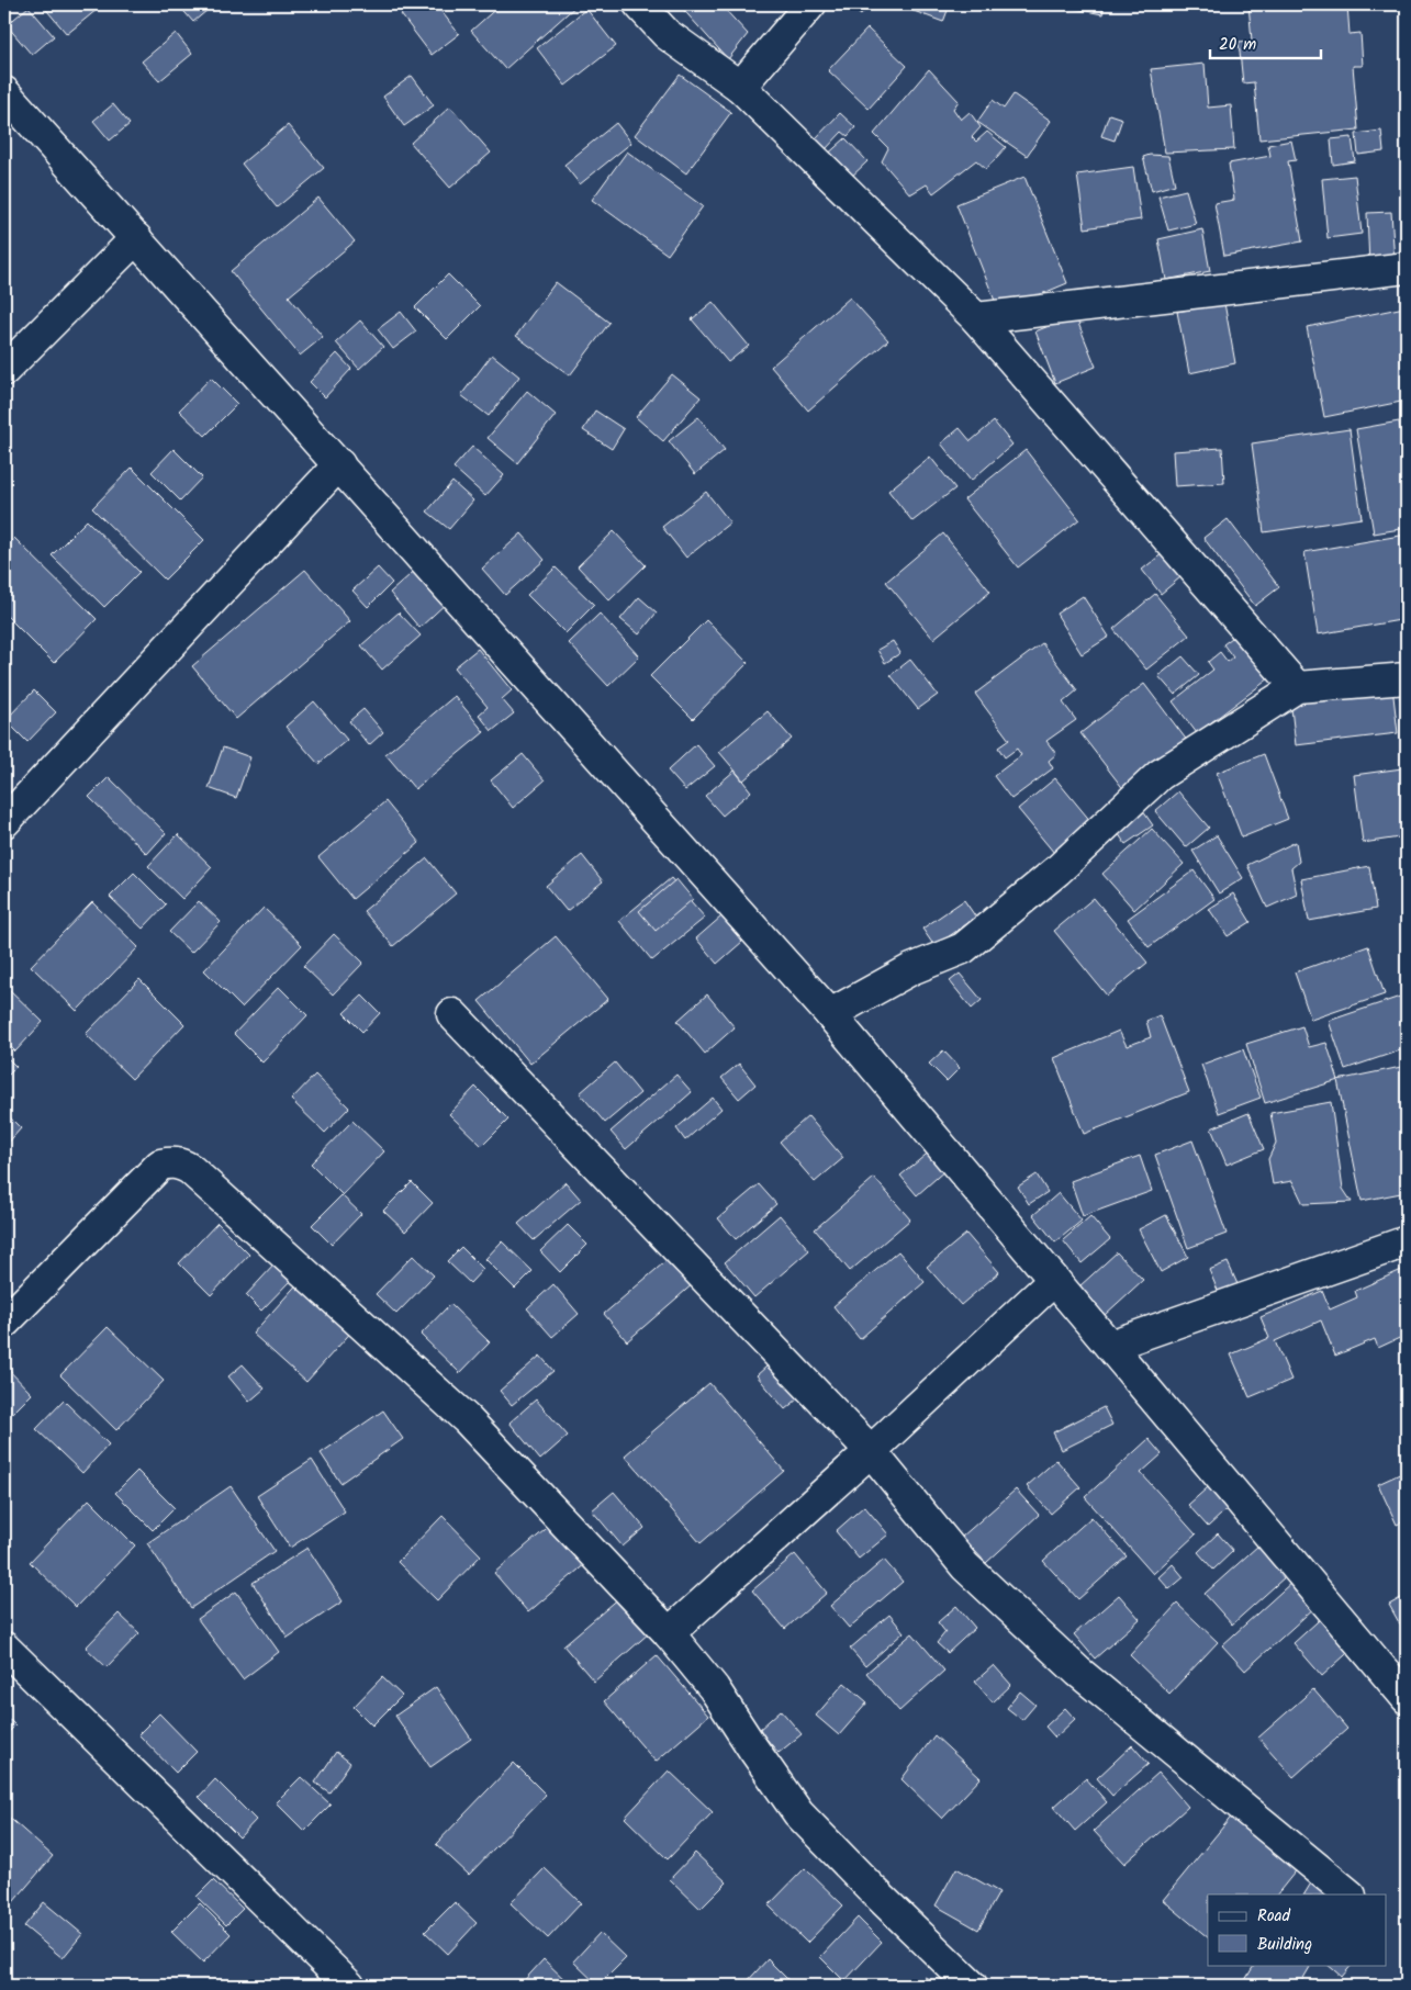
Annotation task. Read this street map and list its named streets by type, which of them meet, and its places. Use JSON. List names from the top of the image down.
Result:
{
  "legend": ["Road", "Building"],
  "scale_bar": "20 m"
}
